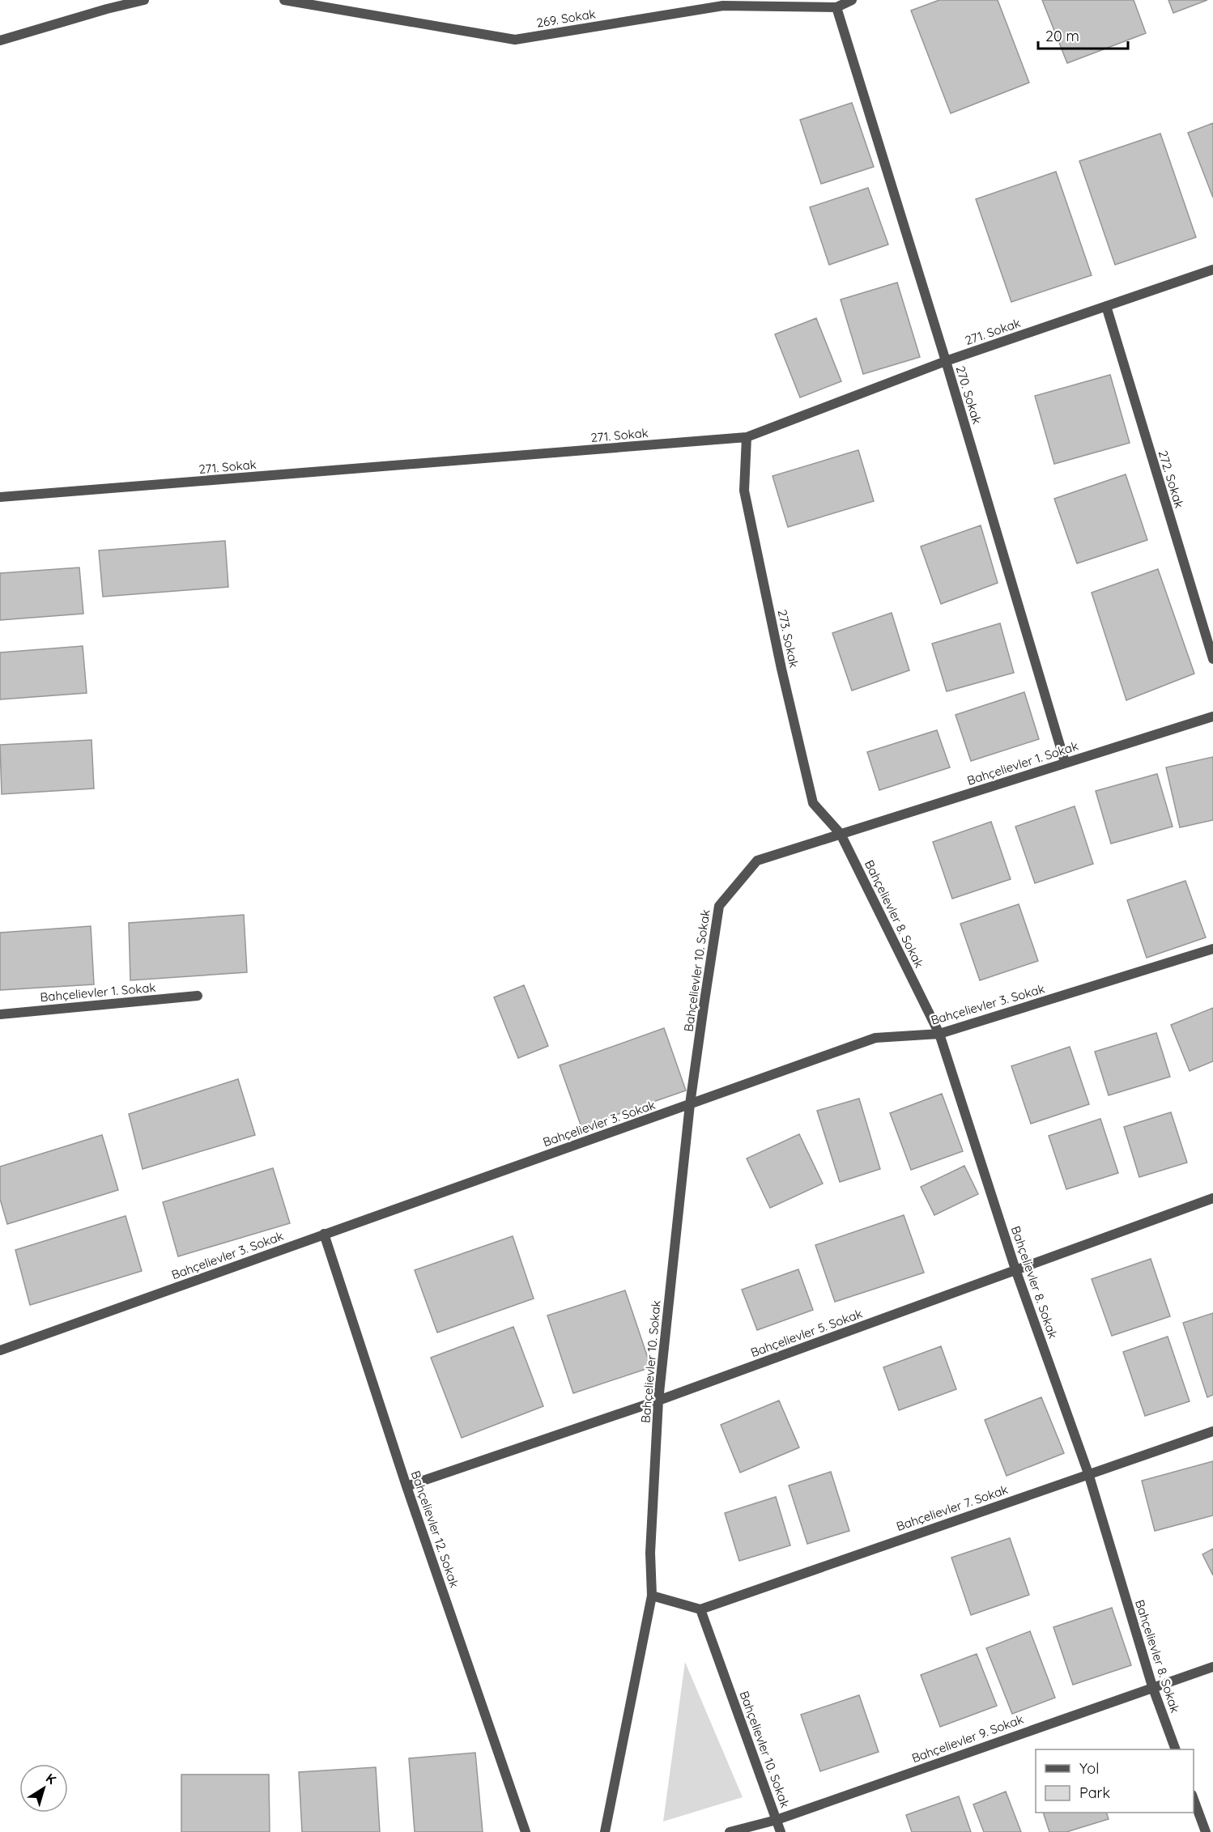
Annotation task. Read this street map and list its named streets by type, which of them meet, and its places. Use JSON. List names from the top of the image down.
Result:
{
  "streets": {
    "street": [
      "269. Sokak",
      "271. Sokak",
      "270. Sokak",
      "272. Sokak",
      "273. Sokak",
      "Bahçelievler 1. Sokak",
      "Bahçelievler 8. Sokak",
      "Bahçelievler 10. Sokak",
      "Bahçelievler 3. Sokak",
      "Bahçelievler 5. Sokak",
      "Bahçelievler 7. Sokak",
      "Bahçelievler 12. Sokak",
      "Bahçelievler 9. Sokak"
    ]
  },
  "crossings": [
    ["269. Sokak", "270. Sokak"],
    ["271. Sokak", "270. Sokak"],
    ["271. Sokak", "272. Sokak"],
    ["271. Sokak", "273. Sokak"],
    ["270. Sokak", "Bahçelievler 1. Sokak"],
    ["273. Sokak", "Bahçelievler 1. Sokak"],
    ["273. Sokak", "Bahçelievler 8. Sokak"],
    ["Bahçelievler 1. Sokak", "Bahçelievler 8. Sokak"],
    ["Bahçelievler 1. Sokak", "Bahçelievler 10. Sokak"],
    ["Bahçelievler 8. Sokak", "Bahçelievler 3. Sokak"],
    ["Bahçelievler 8. Sokak", "Bahçelievler 5. Sokak"],
    ["Bahçelievler 8. Sokak", "Bahçelievler 7. Sokak"],
    ["Bahçelievler 8. Sokak", "Bahçelievler 9. Sokak"],
    ["Bahçelievler 10. Sokak", "Bahçelievler 3. Sokak"],
    ["Bahçelievler 10. Sokak", "Bahçelievler 5. Sokak"],
    ["Bahçelievler 10. Sokak", "Bahçelievler 7. Sokak"],
    ["Bahçelievler 10. Sokak", "Bahçelievler 9. Sokak"],
    ["Bahçelievler 3. Sokak", "Bahçelievler 12. Sokak"],
    ["Bahçelievler 5. Sokak", "Bahçelievler 12. Sokak"]
  ],
  "legend": ["Yol", "Park"],
  "scale_bar": "20 m",
  "north": "top right"
}
